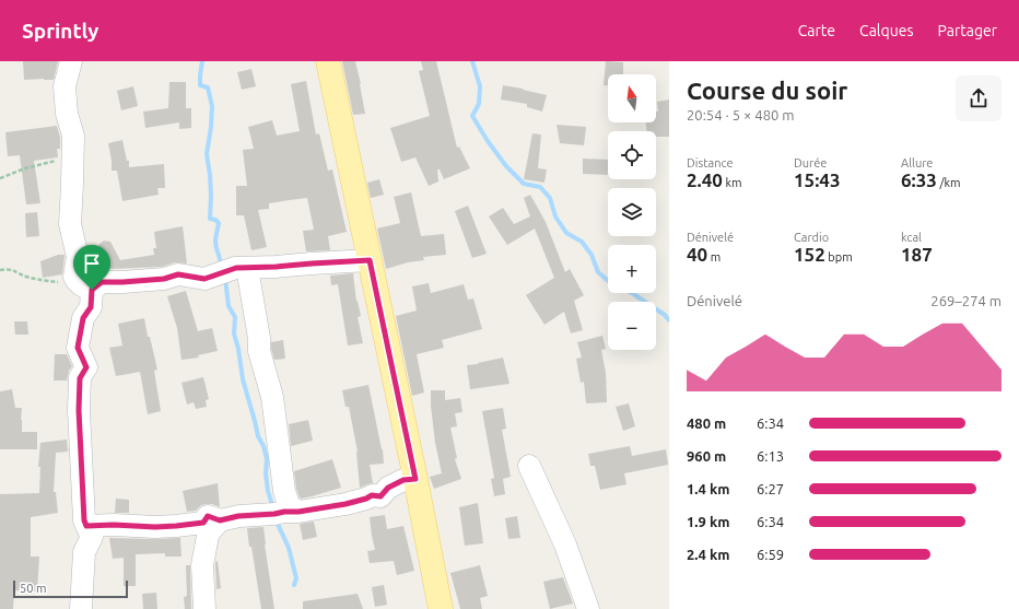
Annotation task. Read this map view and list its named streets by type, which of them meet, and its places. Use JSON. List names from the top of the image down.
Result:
{
  "scale_bar": "50 m",
  "north": "top",
  "page": {
    "header": "Sprintly",
    "nav": ["Carte", "Calques", "Partager"],
    "heading": ["Course du soir", "20:54 · 5 × 480 m"],
    "map_buttons": ["+", "−"],
    "stats": [
      ["Distance", "2.40 km"],
      ["Durée", "15:43"],
      ["Allure", "6:33 /km"],
      ["Dénivelé", "40 m"],
      ["Cardio", "152 bpm"],
      ["kcal", "187"]
    ],
    "chart": ["Dénivelé", "269–274 m"],
    "list": [
      {
        "name": "480 m",
        "note": "6:34"
      },
      {
        "name": "960 m",
        "note": "6:13"
      },
      {
        "name": "1.4 km",
        "note": "6:27"
      },
      {
        "name": "1.9 km",
        "note": "6:34"
      },
      {
        "name": "2.4 km",
        "note": "6:59"
      }
    ],
    "scale": "50 m"
  }
}
